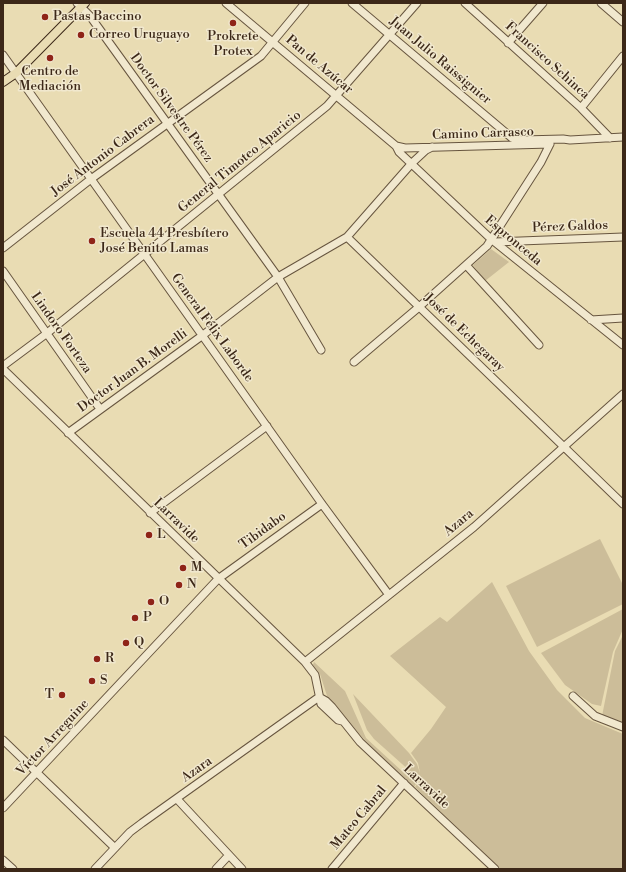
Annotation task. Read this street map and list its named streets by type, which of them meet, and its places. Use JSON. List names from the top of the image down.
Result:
{
  "streets": {
    "street": [
      "Juan Julio Raissignier",
      "Francisco Schinca",
      "Pan de Azúcar",
      "Doctor Silvestre Pérez",
      "Camino Carrasco",
      "José Antonio Cabrera",
      "General Timoteo Aparicio",
      "Pérez Galdos",
      "Espronceda",
      "General Félix Laborde",
      "Lindoro Forteza",
      "José de Echegaray",
      "Doctor Juan B. Morelli",
      "Larravide",
      "Azara",
      "Tibidabo",
      "Víctor Arreguine",
      "Mateo Cabral"
    ]
  },
  "crossings": [
    ["Juan Julio Raissignier", "Camino Carrasco"],
    ["Juan Julio Raissignier", "General Timoteo Aparicio"],
    ["Francisco Schinca", "Camino Carrasco"],
    ["Pan de Azúcar", "Camino Carrasco"],
    ["Pan de Azúcar", "José Antonio Cabrera"],
    ["Pan de Azúcar", "General Timoteo Aparicio"],
    ["Pan de Azúcar", "Espronceda"],
    ["Doctor Silvestre Pérez", "José Antonio Cabrera"],
    ["Doctor Silvestre Pérez", "General Timoteo Aparicio"],
    ["Doctor Silvestre Pérez", "Doctor Juan B. Morelli"],
    ["Camino Carrasco", "Espronceda"],
    ["Camino Carrasco", "Doctor Juan B. Morelli"],
    ["José Antonio Cabrera", "General Félix Laborde"],
    ["General Timoteo Aparicio", "General Félix Laborde"],
    ["General Timoteo Aparicio", "Lindoro Forteza"],
    ["Pérez Galdos", "Espronceda"],
    ["Espronceda", "Doctor Juan B. Morelli"],
    ["General Félix Laborde", "Doctor Juan B. Morelli"],
    ["General Félix Laborde", "Azara"],
    ["General Félix Laborde", "Tibidabo"],
    ["Lindoro Forteza", "Doctor Juan B. Morelli"],
    ["José de Echegaray", "Doctor Juan B. Morelli"],
    ["José de Echegaray", "Azara"],
    ["Doctor Juan B. Morelli", "Larravide"],
    ["Larravide", "Azara"],
    ["Larravide", "Tibidabo"],
    ["Larravide", "Víctor Arreguine"],
    ["Larravide", "Mateo Cabral"],
    ["Tibidabo", "Víctor Arreguine"]
  ],
  "places": [
    "Pastas Baccino",
    "Prokrete Protex",
    "Correo Uruguayo",
    "Centro de Mediación",
    "Escuela 44 Presbítero José Benito Lamas",
    "L",
    "M",
    "N",
    "O",
    "P",
    "Q",
    "R",
    "S",
    "T"
  ]
}
